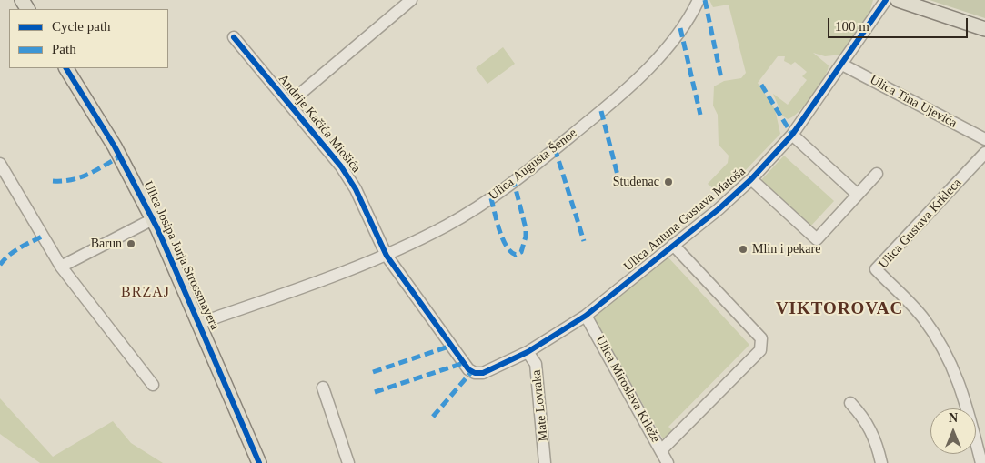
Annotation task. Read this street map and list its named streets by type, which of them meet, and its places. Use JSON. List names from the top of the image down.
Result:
{
  "streets": {
    "main road": ["Ulica Josipa Jurja Strossmayera"],
    "street": [
      "Ulica Tina Ujevića",
      "Andrije Kačića Miošića",
      "Ulica Augusta Šenoe",
      "Ulica Antuna Gustava Matoša",
      "Ulica Gustava Krkleca",
      "Ulica Miroslava Krleže",
      "Mate Lovraka"
    ]
  },
  "crossings": [
    ["Ulica Tina Ujevića", "Ulica Antuna Gustava Matoša"],
    ["Andrije Kačića Miošića", "Ulica Augusta Šenoe"],
    ["Andrije Kačića Miošića", "Ulica Antuna Gustava Matoša"],
    ["Andrije Kačića Miošića", "Mate Lovraka"],
    ["Ulica Augusta Šenoe", "Ulica Josipa Jurja Strossmayera"],
    ["Ulica Antuna Gustava Matoša", "Ulica Miroslava Krleže"],
    ["Ulica Antuna Gustava Matoša", "Mate Lovraka"]
  ],
  "districts": ["BRZAJ", "VIKTOROVAC"],
  "places": ["Studenac", "Barun", "Mlin i pekare"],
  "legend": ["Cycle path", "Path"],
  "scale_bar": "100 m",
  "north": "top"
}
